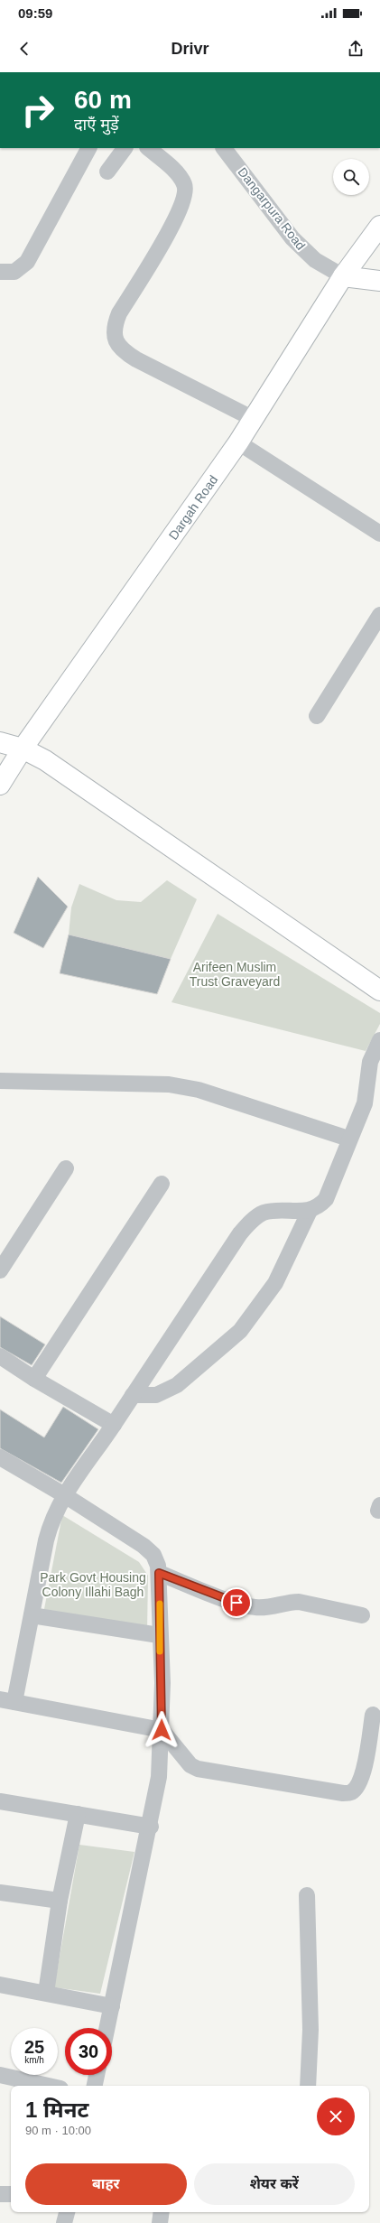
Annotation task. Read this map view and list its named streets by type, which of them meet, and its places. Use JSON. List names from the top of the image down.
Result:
{
  "streets": {
    "street": ["Dangarpura Road", "Dargah Road"]
  },
  "crossings": [
    ["Dangarpura Road", "Dargah Road"]
  ],
  "parks": ["Arifeen Muslim Trust Graveyard", "Park Govt Housing Colony Illahi Bagh"],
  "page": {
    "status": "09:59",
    "header": "Drivr",
    "turn": ["60 m", "दाएँ मुड़ें"],
    "speed": "25 km/h",
    "limit": "30",
    "heading": ["1 मिनट", "90 m · 10:00"],
    "buttons": ["बाहर", "शेयर करें"]
  }
}
